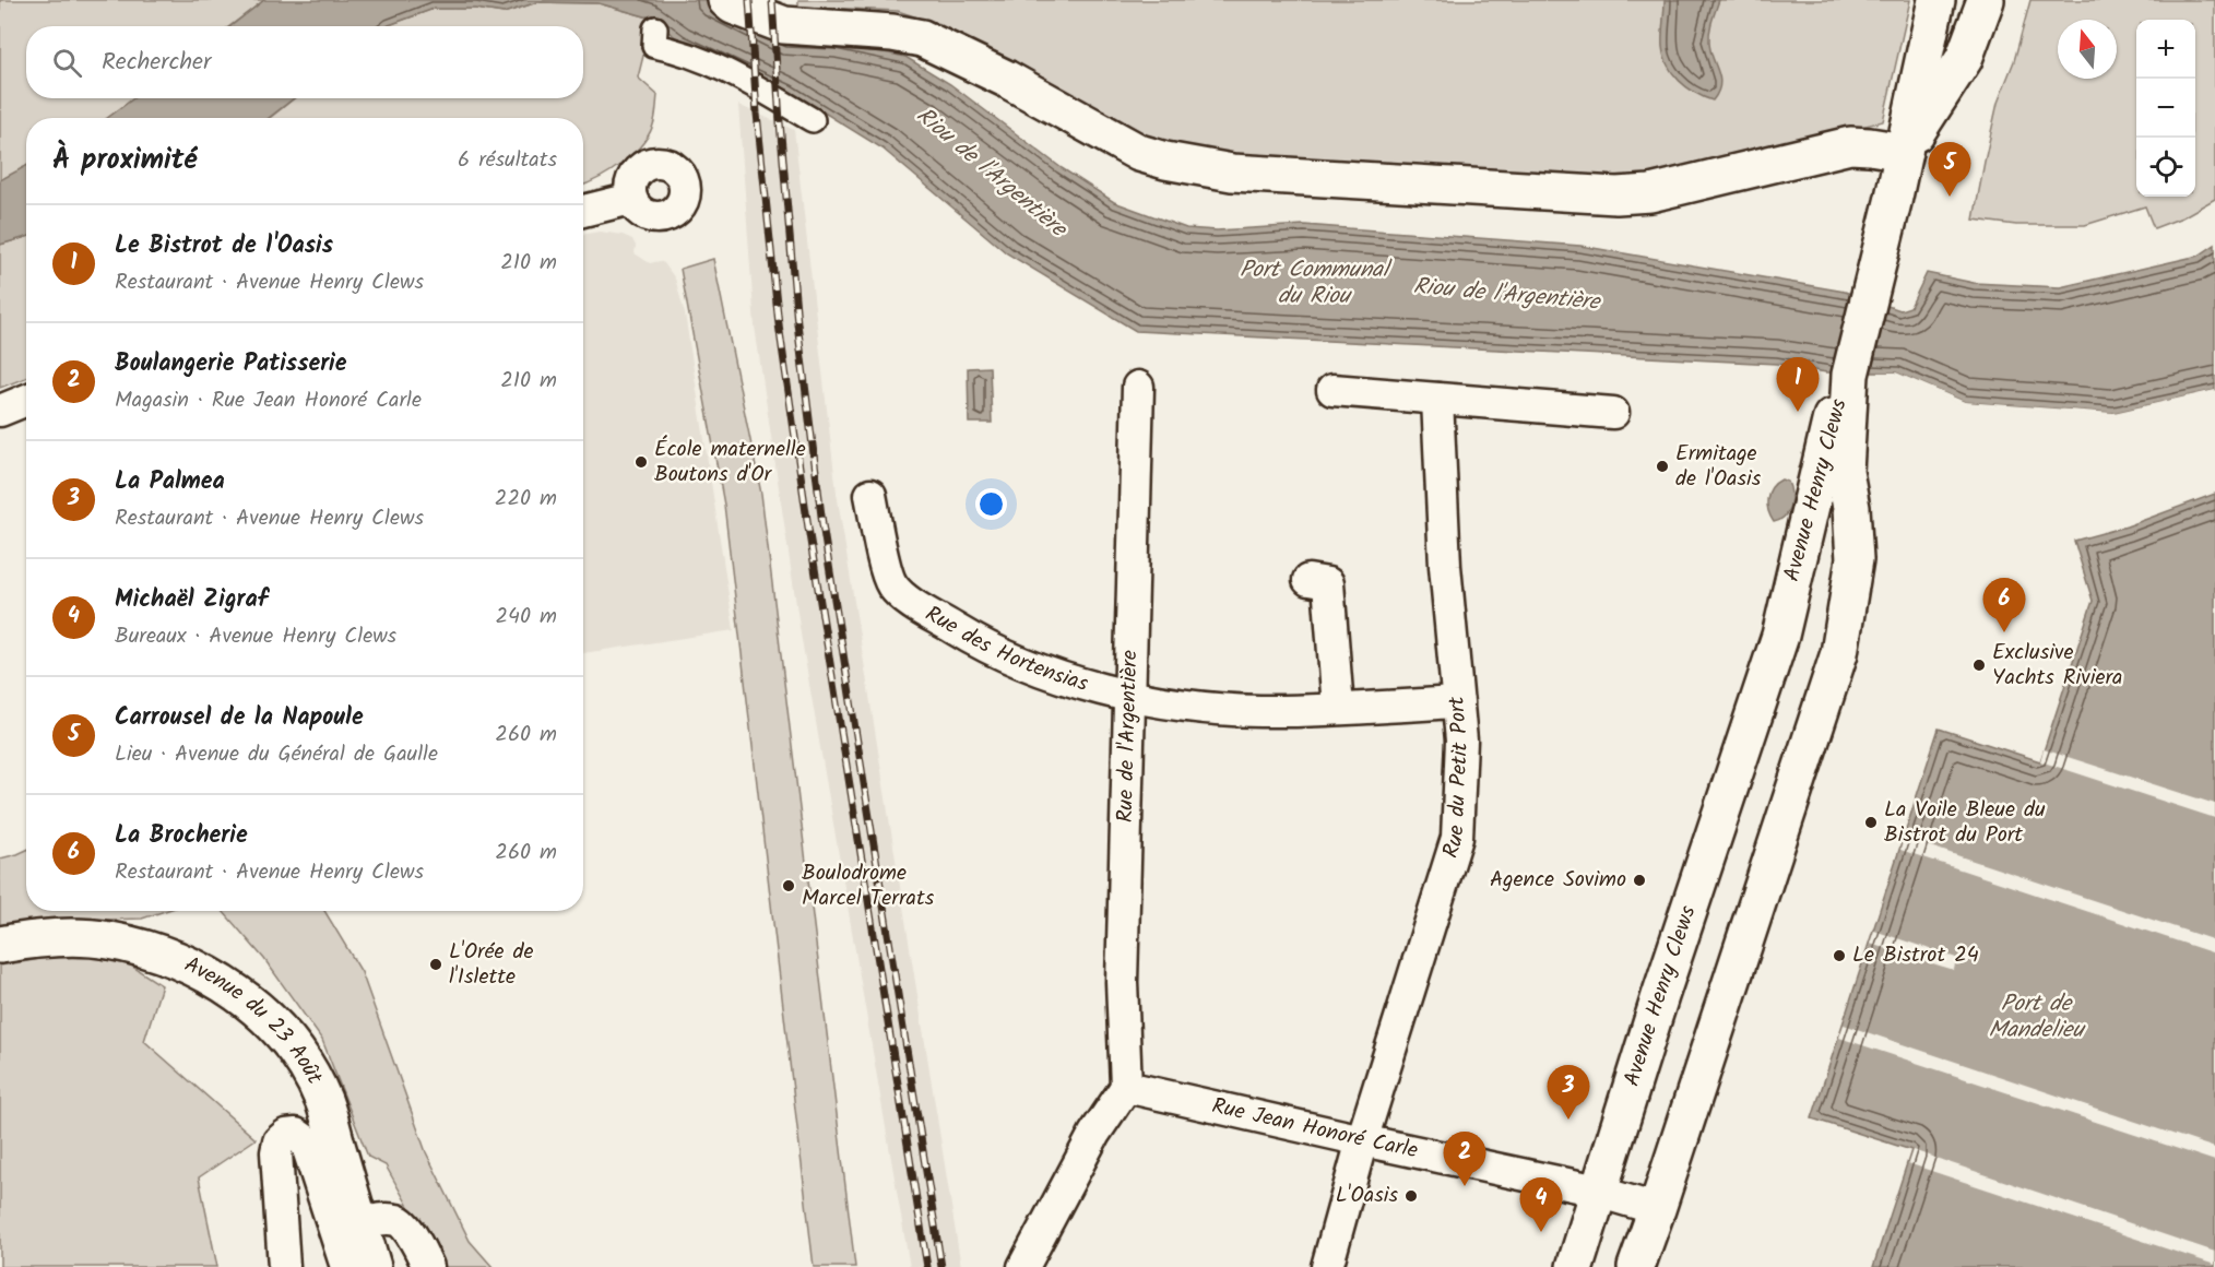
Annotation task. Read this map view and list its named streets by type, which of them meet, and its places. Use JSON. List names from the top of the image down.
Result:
{
  "streets": {
    "main road": ["Avenue Henry Clews", "Avenue du 23 Août"],
    "street": [
      "Rue des Hortensias",
      "Rue de l'Argentière",
      "Rue du Petit Port",
      "Rue Jean Honoré Carle"
    ]
  },
  "crossings": [
    ["Avenue Henry Clews", "Rue Jean Honoré Carle"],
    ["Rue des Hortensias", "Rue de l'Argentière"],
    ["Rue des Hortensias", "Rue du Petit Port"],
    ["Rue de l'Argentière", "Rue Jean Honoré Carle"],
    ["Rue du Petit Port", "Rue Jean Honoré Carle"]
  ],
  "water": ["Riou de l'Argentière", "Port Communal du Riou", "Port de Mandelieu"],
  "places": [
    "École maternelle Boutons d'Or",
    "Ermitage de l'Oasis",
    "Exclusive Yachts Riviera",
    "La Voile Bleue du Bistrot du Port",
    "Agence Sovimo",
    "Boulodrome Marcel Terrats",
    "Le Bistrot 24",
    "L'Orée de l'Islette",
    "L'Oasis"
  ],
  "north": "top",
  "page": {
    "map_buttons": ["+", "−"],
    "search": "Rechercher",
    "heading": ["À proximité", "6 résultats"],
    "pins": [
      "5",
      "1",
      "6",
      "3",
      "2",
      "4"
    ],
    "list": [
      {
        "mark": "1",
        "name": "Le Bistrot de l'Oasis",
        "note": "Restaurant · Avenue Henry Clews",
        "value": "210 m"
      },
      {
        "mark": "2",
        "name": "Boulangerie Patisserie",
        "note": "Magasin · Rue Jean Honoré Carle",
        "value": "210 m"
      },
      {
        "mark": "3",
        "name": "La Palmea",
        "note": "Restaurant · Avenue Henry Clews",
        "value": "220 m"
      },
      {
        "mark": "4",
        "name": "Michaël Zigraf",
        "note": "Bureaux · Avenue Henry Clews",
        "value": "240 m"
      },
      {
        "mark": "5",
        "name": "Carrousel de la Napoule",
        "note": "Lieu · Avenue du Général de Gaulle",
        "value": "260 m"
      },
      {
        "mark": "6",
        "name": "La Brocherie",
        "note": "Restaurant · Avenue Henry Clews",
        "value": "260 m"
      }
    ]
  }
}
